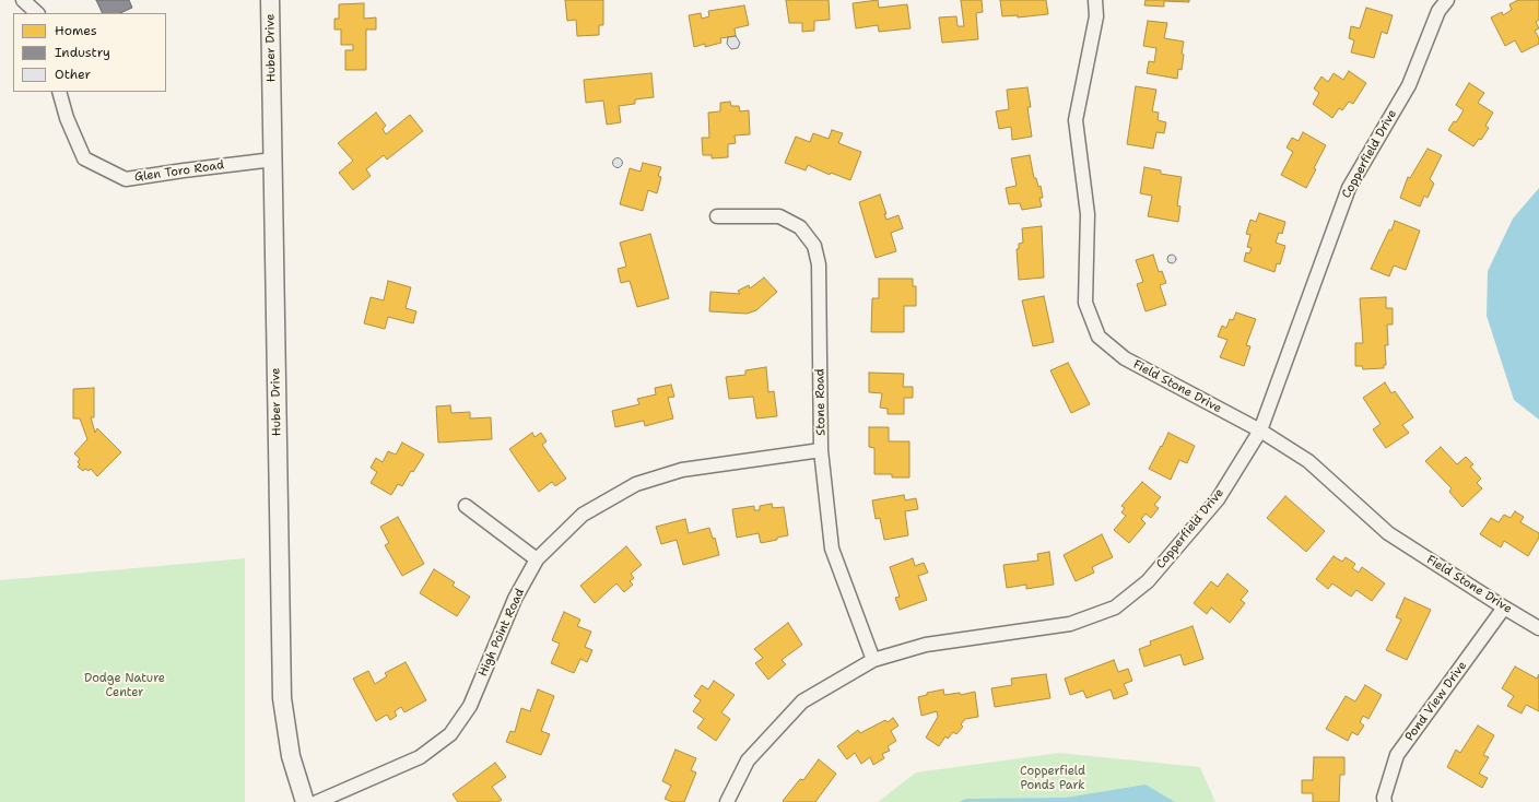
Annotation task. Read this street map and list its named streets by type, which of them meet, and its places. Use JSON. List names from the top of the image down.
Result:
{
  "streets": {
    "street": [
      "Huber Drive",
      "Copperfield Drive",
      "Glen Toro Road",
      "Field Stone Drive",
      "Stone Road",
      "High Point Road",
      "Pond View Drive"
    ]
  },
  "crossings": [
    ["Huber Drive", "Glen Toro Road"],
    ["Copperfield Drive", "Field Stone Drive"],
    ["Copperfield Drive", "Stone Road"],
    ["Field Stone Drive", "Pond View Drive"],
    ["Stone Road", "High Point Road"]
  ],
  "parks": ["Dodge Nature Center", "Copperfield Ponds Park"],
  "legend": ["Homes", "Industry", "Other"]
}
